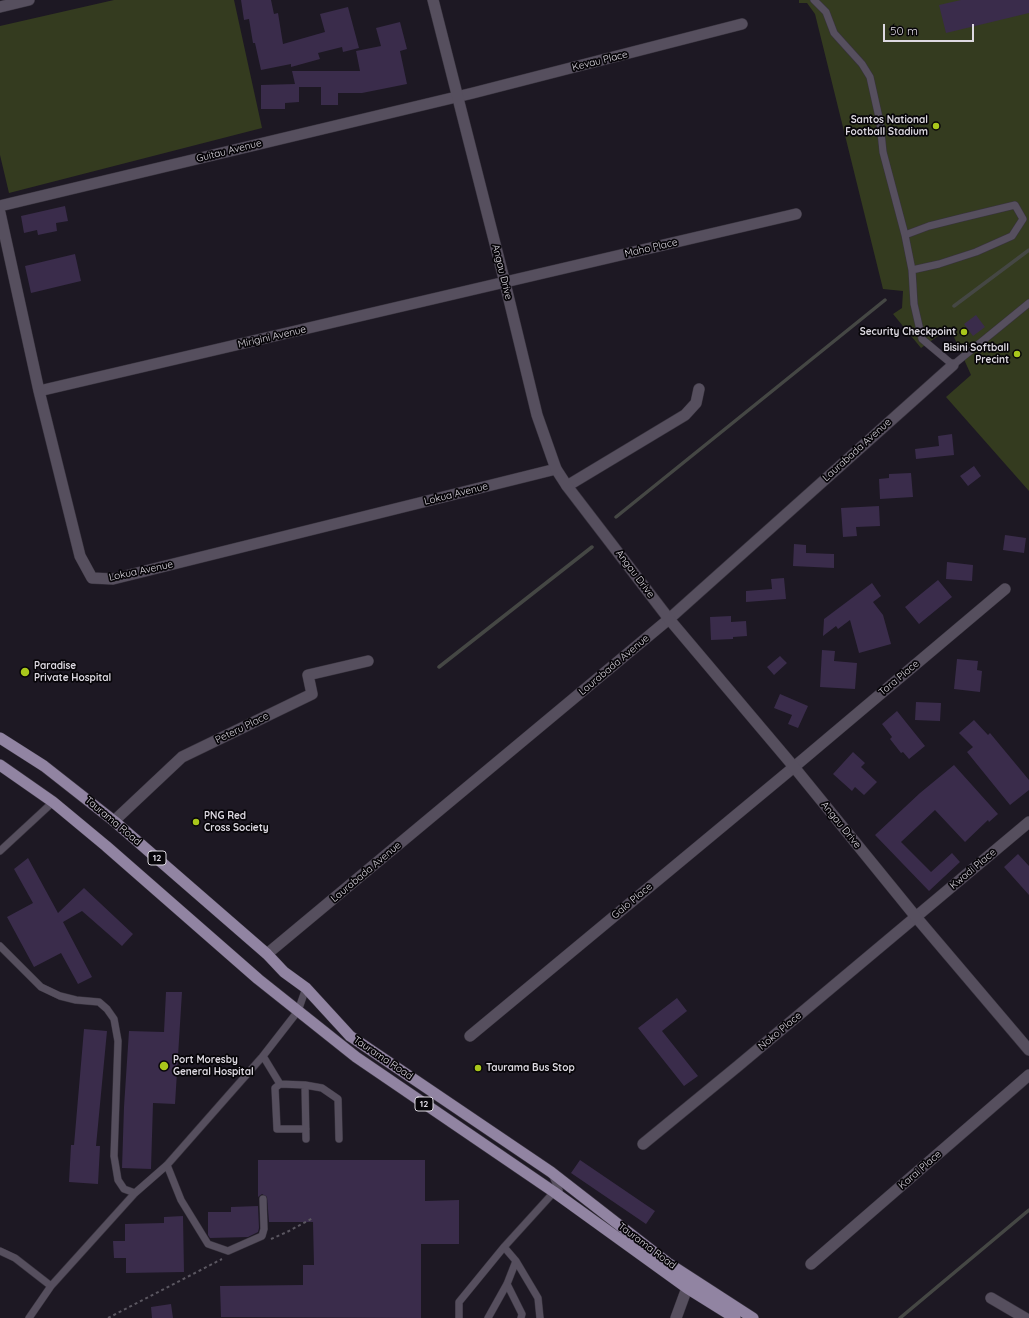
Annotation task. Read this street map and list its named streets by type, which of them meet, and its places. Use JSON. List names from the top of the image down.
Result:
{
  "streets": {
    "main road": ["Taurama Road", "12"],
    "street": [
      "Kevau Place",
      "Guitau Avenue",
      "Maho Place",
      "Angau Drive",
      "Mirigini Avenue",
      "Laurabada Avenue",
      "Lokua Avenue",
      "Tara Place",
      "Peteru Place",
      "Kwadi Place",
      "Galo Place",
      "Noko Place",
      "Karai Place"
    ]
  },
  "crossings": [
    ["Kevau Place", "Guitau Avenue"],
    ["Kevau Place", "Angau Drive"],
    ["Guitau Avenue", "Angau Drive"],
    ["Maho Place", "Angau Drive"],
    ["Maho Place", "Mirigini Avenue"],
    ["Angau Drive", "Mirigini Avenue"],
    ["Angau Drive", "Laurabada Avenue"],
    ["Angau Drive", "Lokua Avenue"],
    ["Angau Drive", "Tara Place"],
    ["Angau Drive", "Kwadi Place"],
    ["Angau Drive", "Galo Place"],
    ["Angau Drive", "Noko Place"],
    ["Mirigini Avenue", "Lokua Avenue"],
    ["Laurabada Avenue", "Taurama Road"],
    ["Tara Place", "Galo Place"],
    ["Peteru Place", "Taurama Road"],
    ["Kwadi Place", "Noko Place"]
  ],
  "places": [
    "Santos National Football Stadium",
    "Security Checkpoint",
    "Bisini Softball Precint",
    "Paradise Private Hospital",
    "PNG Red Cross Society",
    "Port Moresby General Hospital",
    "Taurama Bus Stop"
  ],
  "scale_bar": "50 m"
}
